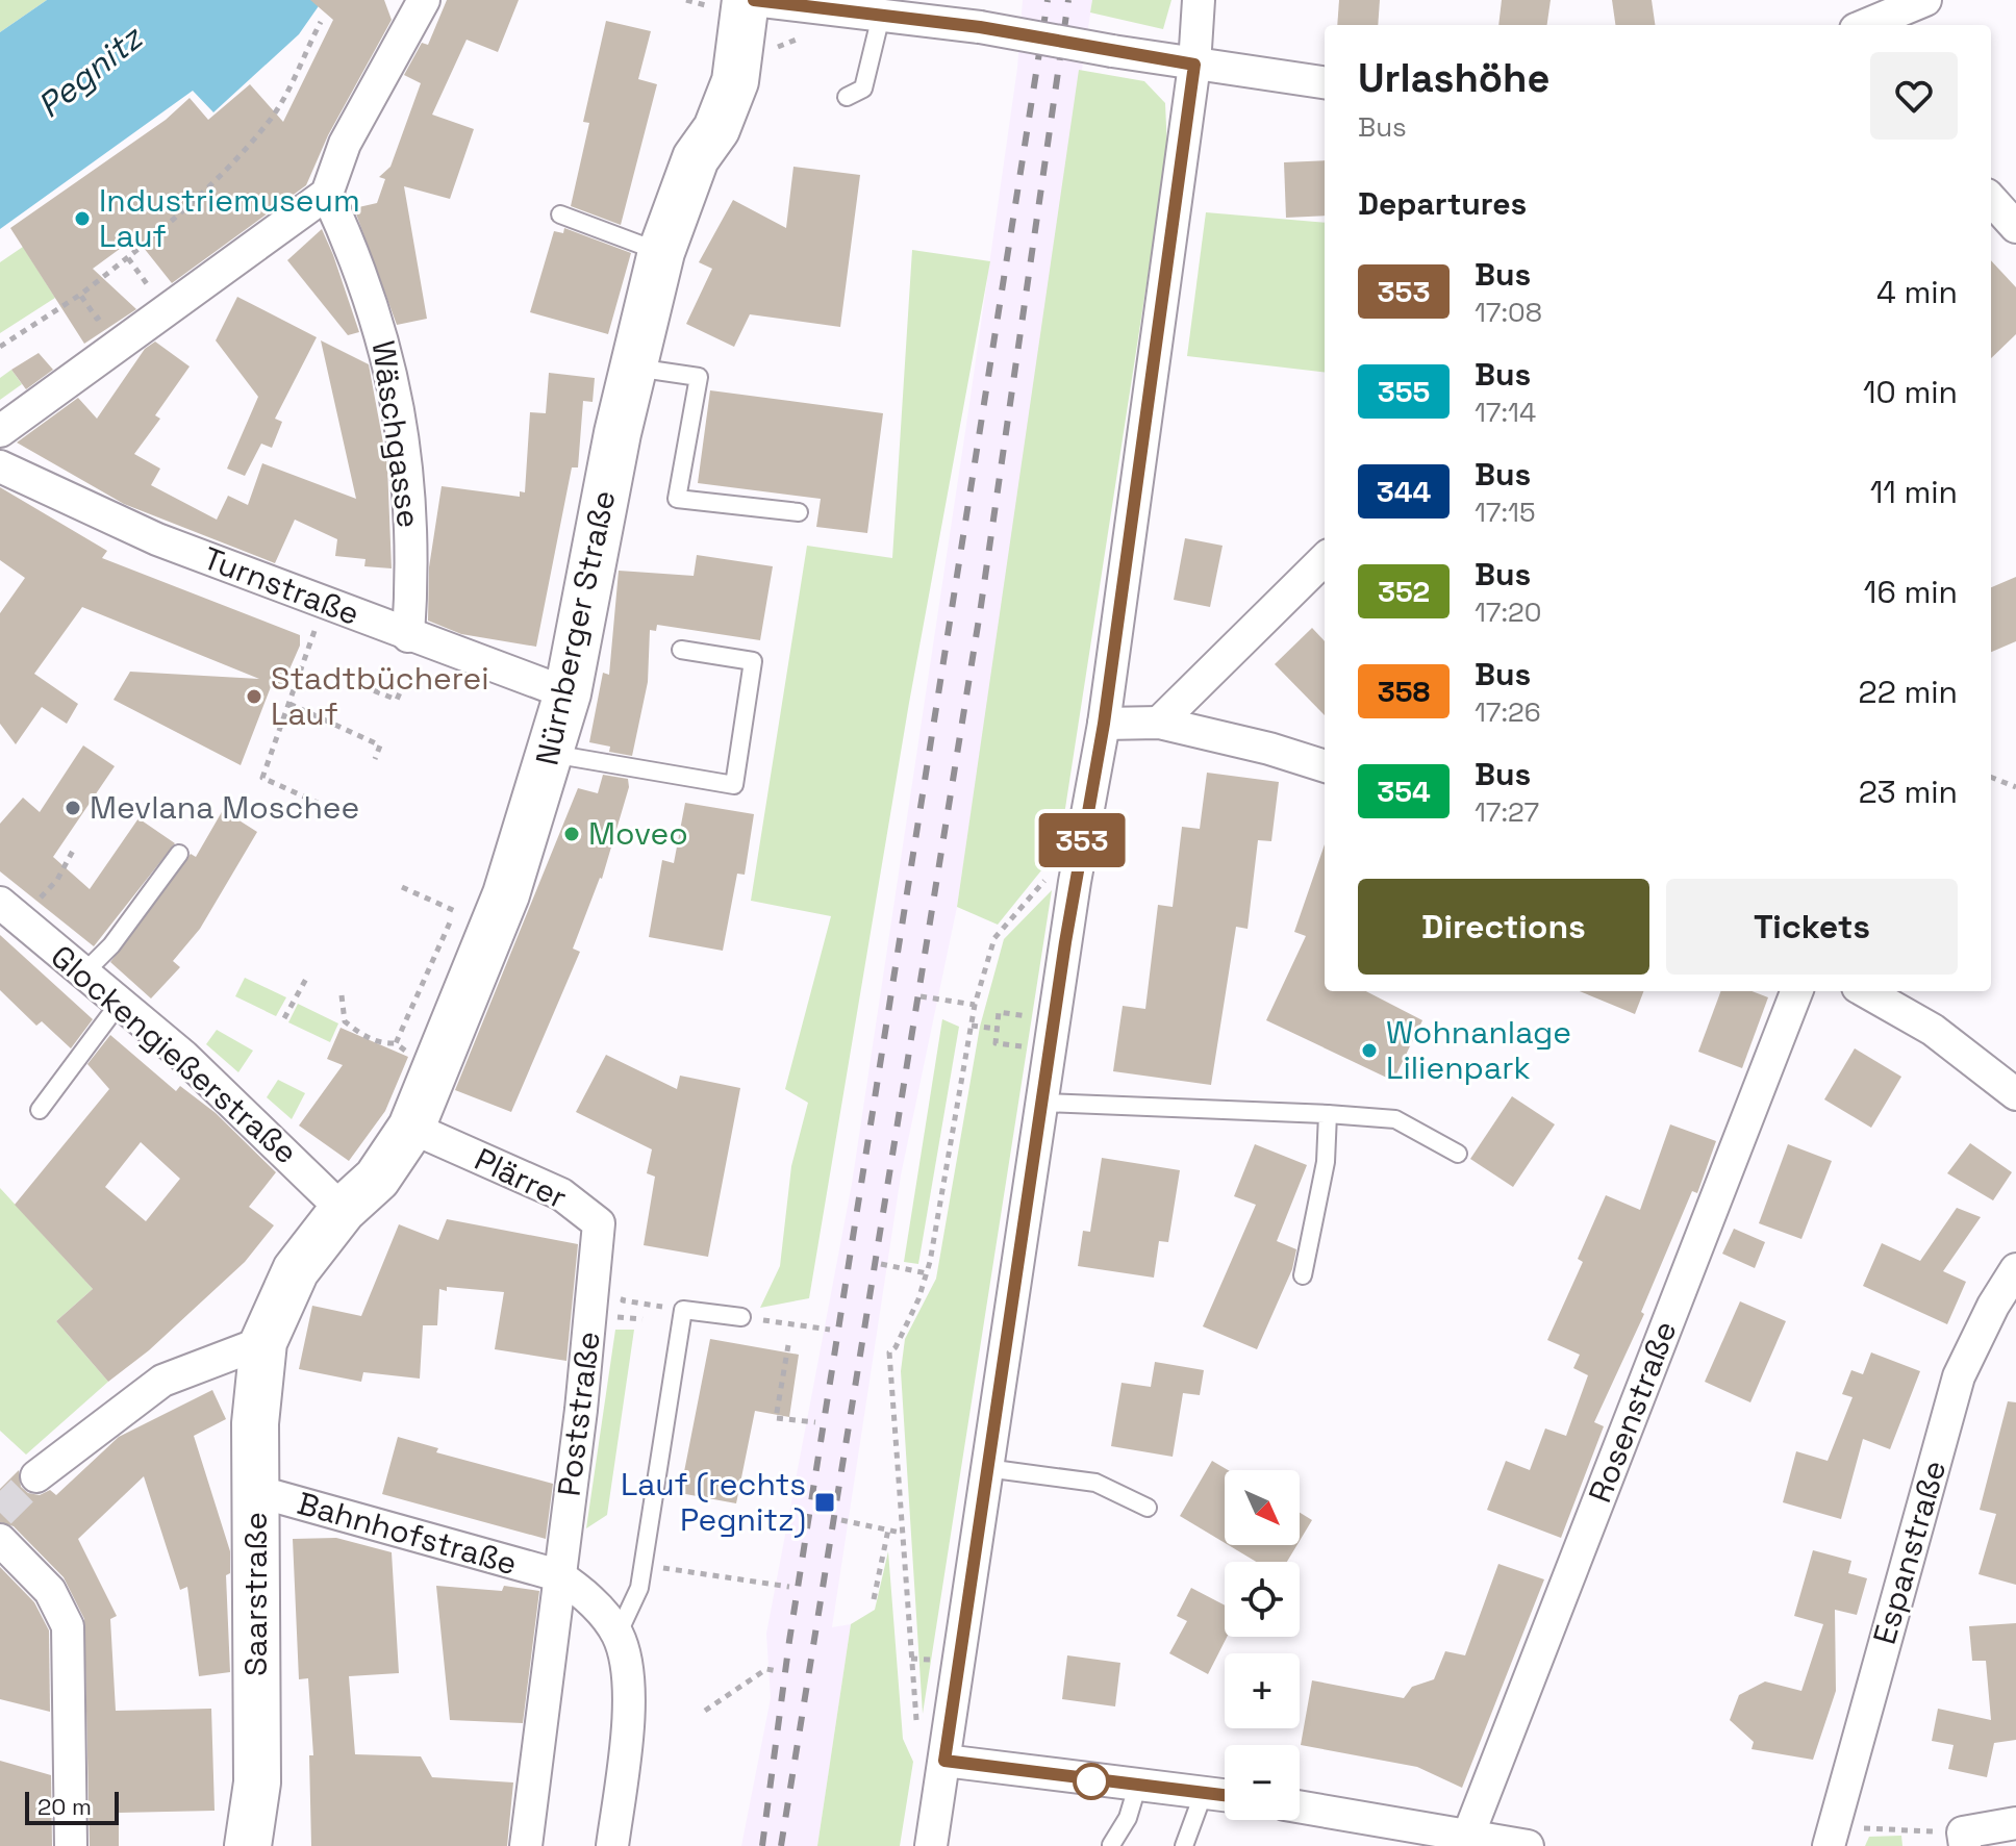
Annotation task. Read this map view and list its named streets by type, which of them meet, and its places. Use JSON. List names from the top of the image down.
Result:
{
  "streets": {
    "street": [
      "Wäschgasse",
      "Turnstraße",
      "Nürnberger Straße",
      "Glockengießerstraße",
      "Plärrer",
      "Rosenstraße",
      "Poststraße",
      "Bahnhofstraße",
      "Espanstraße",
      "Saarstraße"
    ]
  },
  "crossings": [
    ["Wäschgasse", "Turnstraße"],
    ["Turnstraße", "Nürnberger Straße"],
    ["Nürnberger Straße", "Glockengießerstraße"],
    ["Nürnberger Straße", "Plärrer"],
    ["Nürnberger Straße", "Saarstraße"],
    ["Glockengießerstraße", "Saarstraße"],
    ["Plärrer", "Poststraße"],
    ["Poststraße", "Bahnhofstraße"],
    ["Bahnhofstraße", "Saarstraße"]
  ],
  "water": ["Pegnitz"],
  "places": {
    "other": [
      "Industriemuseum Lauf",
      "Stadtbücherei Lauf",
      "Mevlana Moschee",
      "Moveo",
      "Wohnanlage Lilienpark"
    ],
    "transit": ["Lauf (rechts Pegnitz)"]
  },
  "lines": ["bus line 353"],
  "scale_bar": "20 m",
  "north": "bottom right",
  "page": {
    "on_map": "353",
    "heading": [
      ["Urlashöhe", "Bus"],
      "Departures"
    ],
    "list": [
      {
        "mark": "353",
        "name": "Bus",
        "note": "17:08",
        "value": "4 min"
      },
      {
        "mark": "355",
        "name": "Bus",
        "note": "17:14",
        "value": "10 min"
      },
      {
        "mark": "344",
        "name": "Bus",
        "note": "17:15",
        "value": "11 min"
      },
      {
        "mark": "352",
        "name": "Bus",
        "note": "17:20",
        "value": "16 min"
      },
      {
        "mark": "358",
        "name": "Bus",
        "note": "17:26",
        "value": "22 min"
      },
      {
        "mark": "354",
        "name": "Bus",
        "note": "17:27",
        "value": "23 min"
      }
    ],
    "buttons": ["Directions", "Tickets"],
    "map_buttons": ["+", "−"],
    "scale": "20 m"
  }
}
